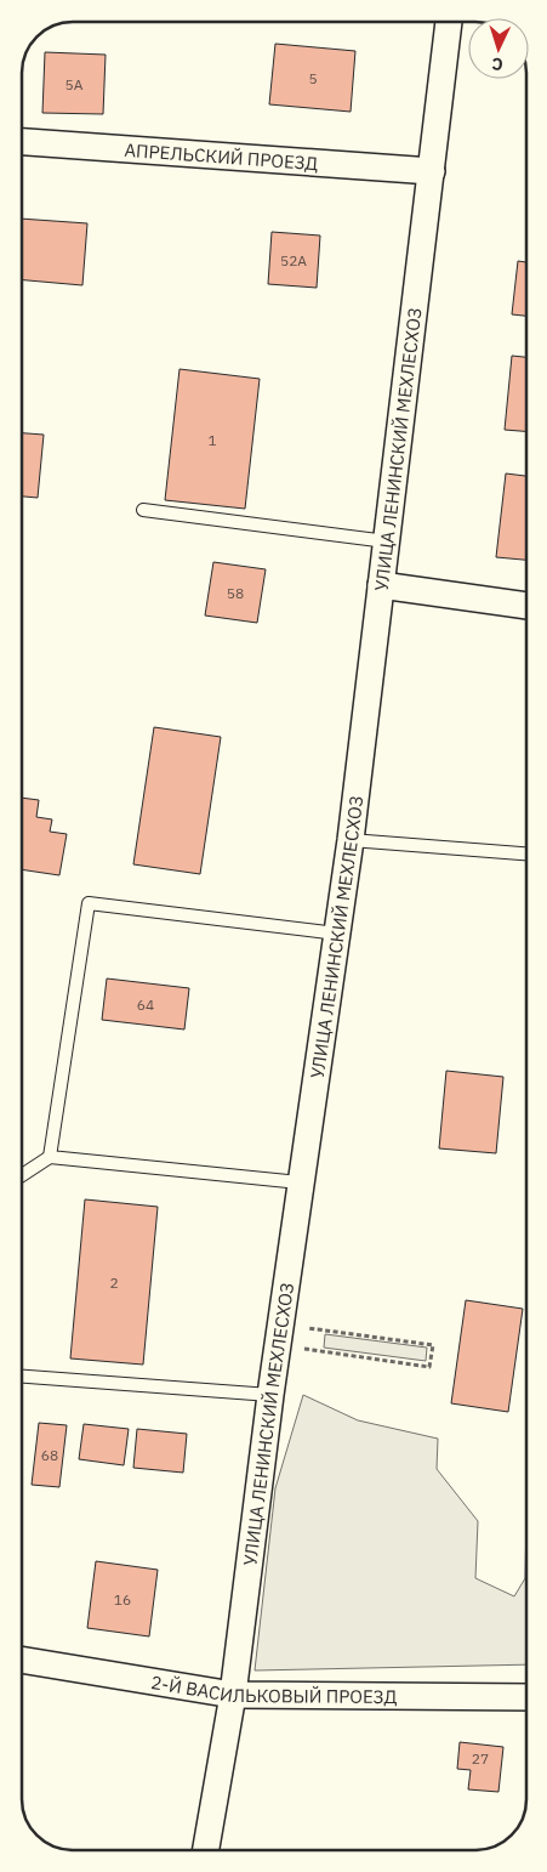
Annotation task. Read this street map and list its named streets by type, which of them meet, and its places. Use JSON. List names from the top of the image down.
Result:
{
  "streets": {
    "street": ["АПРЕЛЬСКИЙ ПРОЕЗД", "УЛИЦА ЛЕНИНСКИЙ МЕХЛЕСХОЗ", "2-Й ВАСИЛЬКОВЫЙ ПРОЕЗД"]
  },
  "crossings": [
    ["АПРЕЛЬСКИЙ ПРОЕЗД", "УЛИЦА ЛЕНИНСКИЙ МЕХЛЕСХОЗ"],
    ["УЛИЦА ЛЕНИНСКИЙ МЕХЛЕСХОЗ", "2-Й ВАСИЛЬКОВЫЙ ПРОЕЗД"]
  ],
  "house_numbers": [
    "5",
    "5А",
    "52А",
    "1",
    "58",
    "64",
    "2",
    "68",
    "16",
    "27"
  ],
  "north": "bottom"
}
